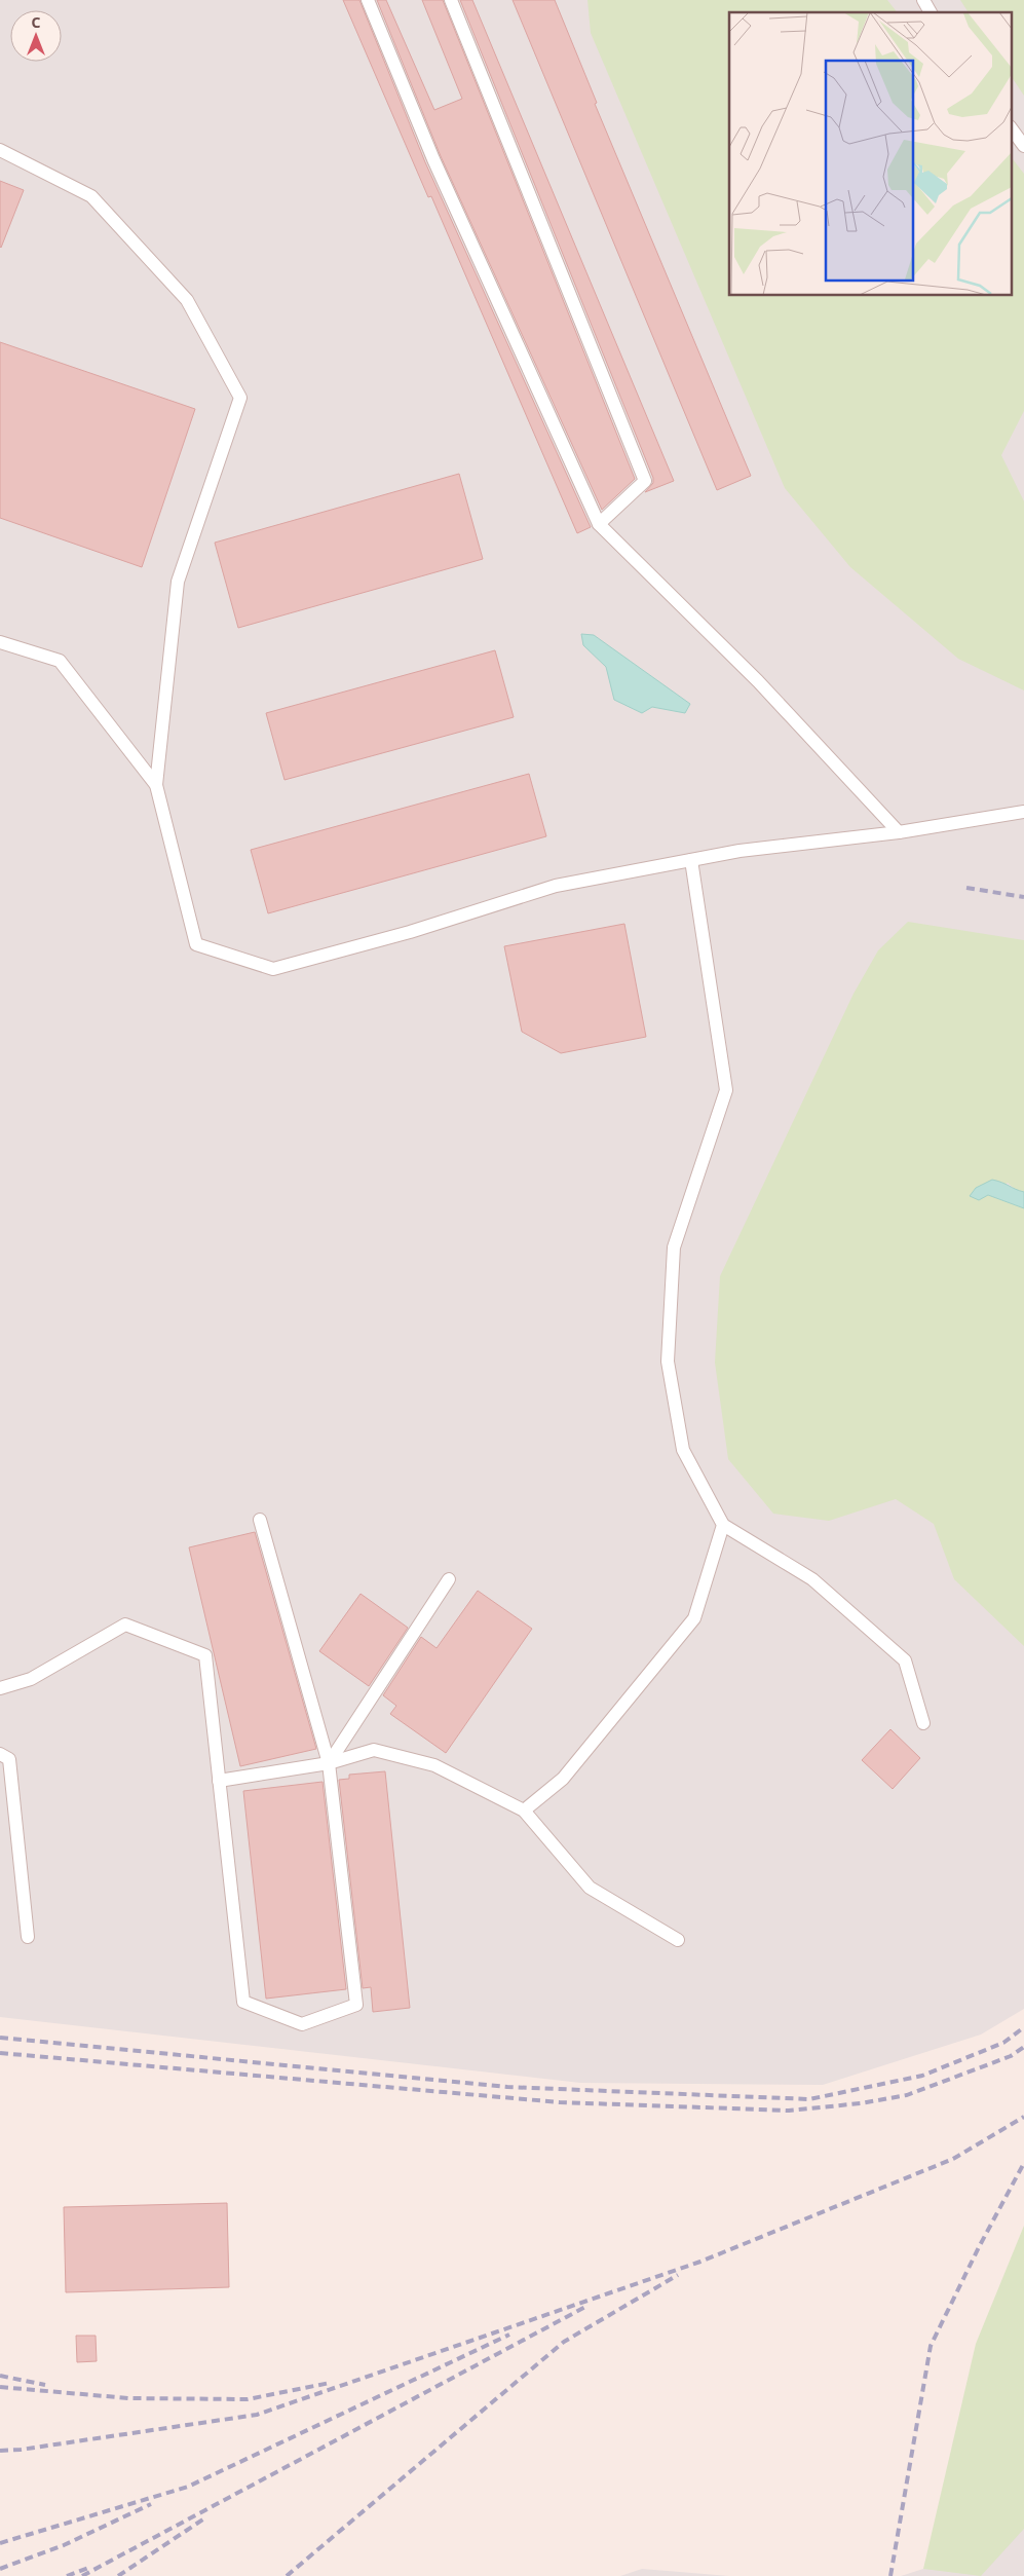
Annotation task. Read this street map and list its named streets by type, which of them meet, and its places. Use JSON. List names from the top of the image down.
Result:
{
  "north": "top"
}
